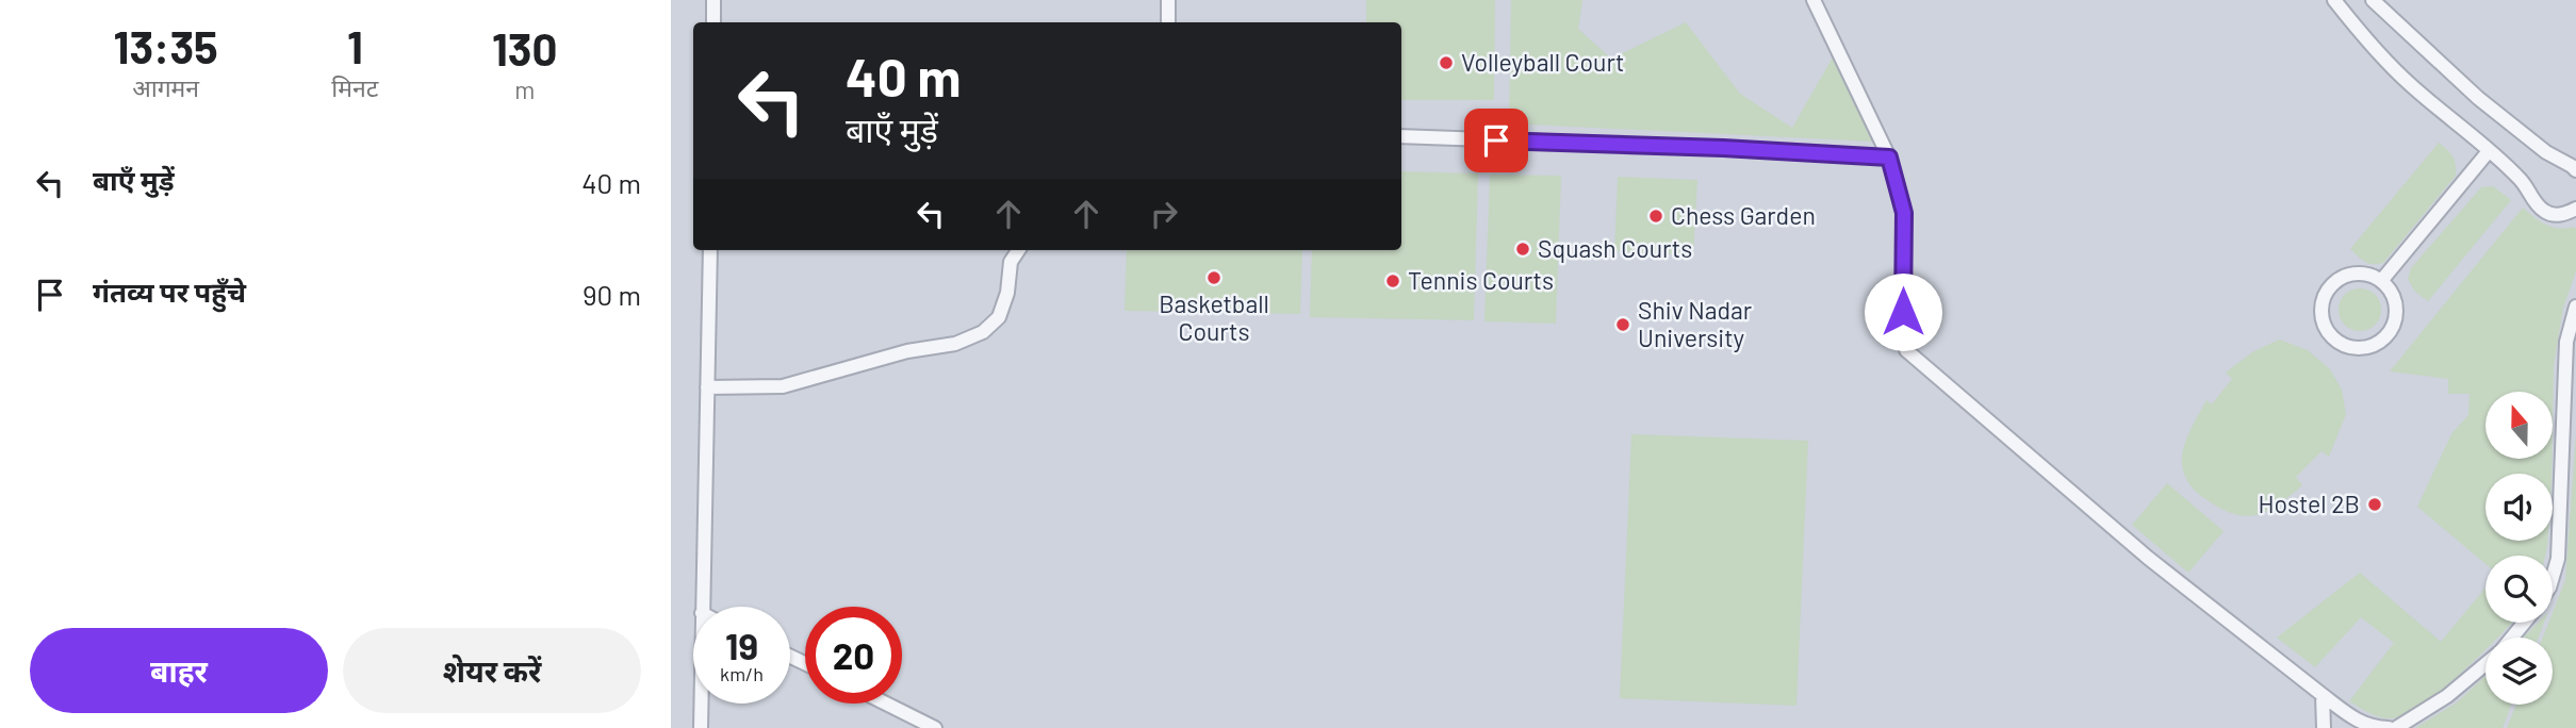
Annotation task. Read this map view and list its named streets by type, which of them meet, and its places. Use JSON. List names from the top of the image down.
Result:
{
  "places": [
    "Volleyball Court",
    "Chess Garden",
    "Squash Courts",
    "Basketball Courts",
    "Tennis Courts",
    "Shiv Nadar University",
    "Hostel 2B"
  ],
  "north": "top",
  "page": {
    "eta": [
      "13:35",
      "आगमन",
      "1",
      "मिनट",
      "130",
      "m"
    ],
    "turn": ["40 m", "बाएँ मुड़ें"],
    "list": [
      {
        "name": "बाएँ मुड़ें",
        "value": "40 m"
      },
      {
        "name": "गंतव्य पर पहुँचे",
        "value": "90 m"
      }
    ],
    "speed": "19 km/h",
    "limit": "20",
    "buttons": ["बाहर", "शेयर करें"]
  }
}
